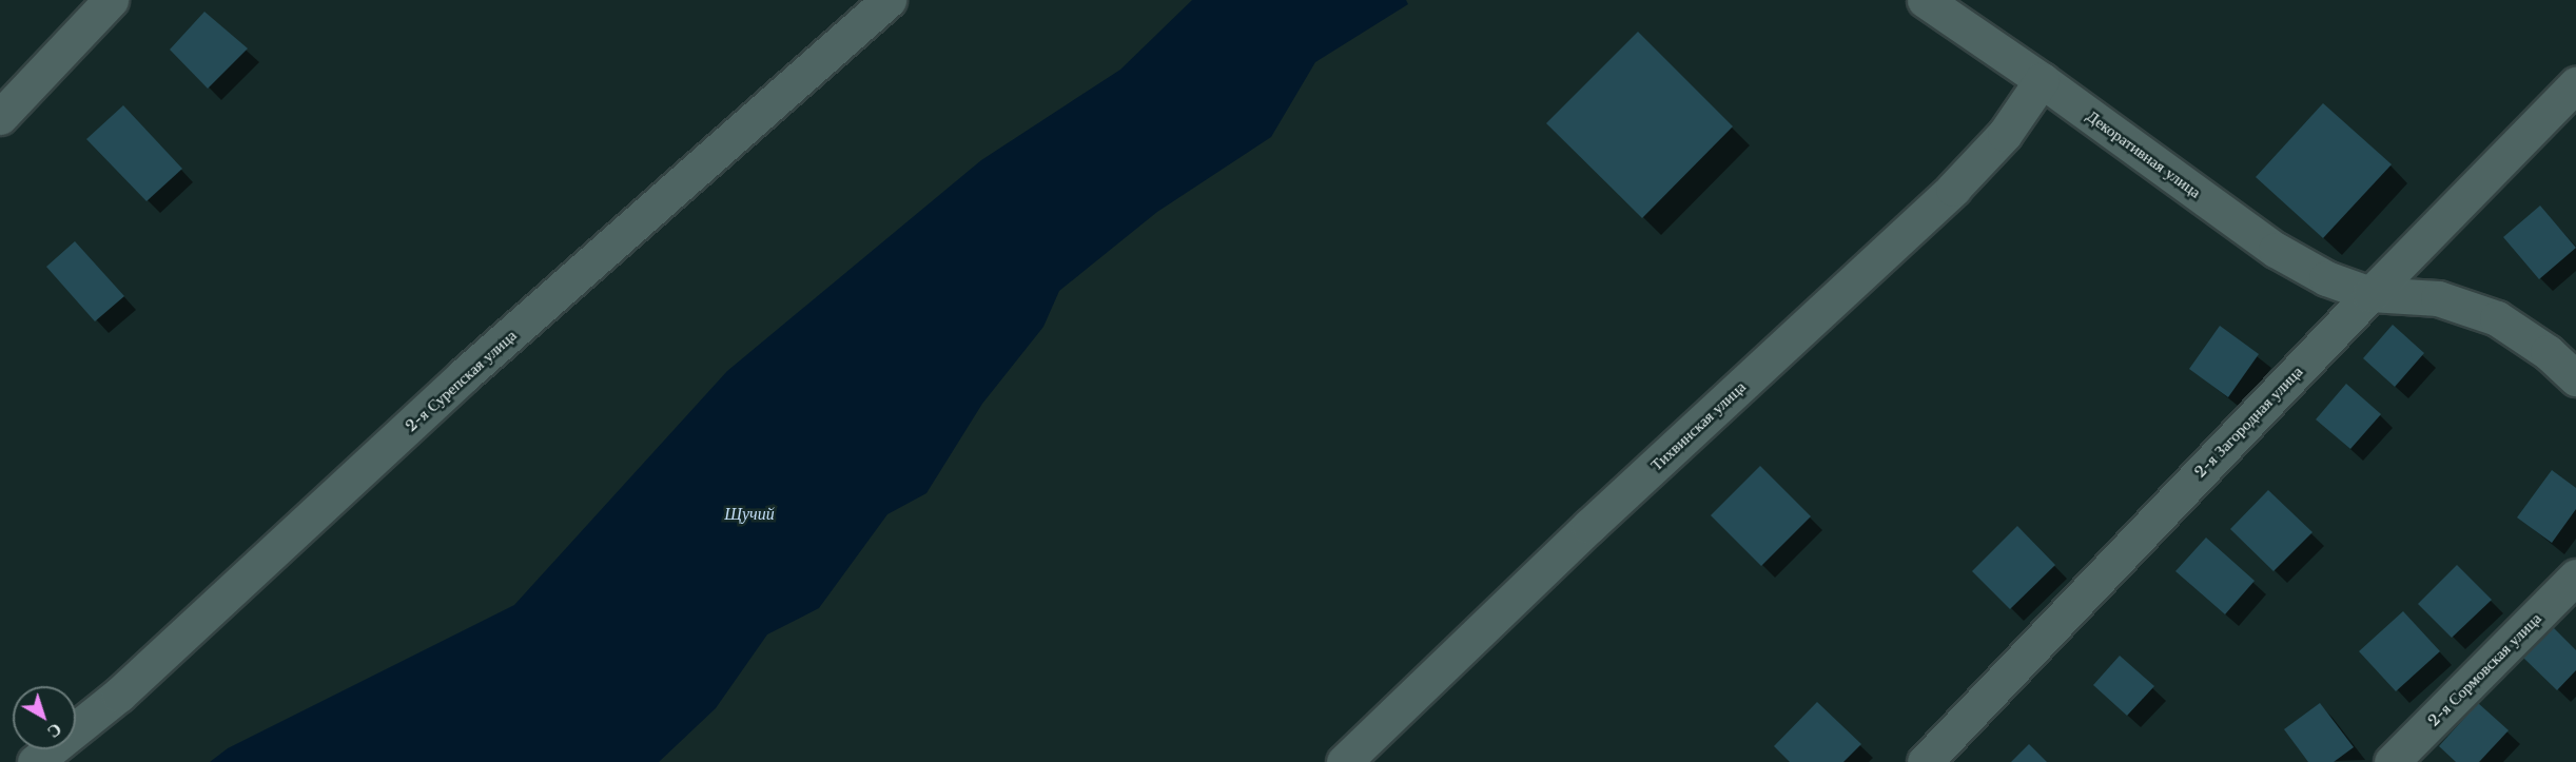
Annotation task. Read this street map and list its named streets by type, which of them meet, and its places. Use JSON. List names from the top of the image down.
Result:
{
  "streets": {
    "street": [
      "Декоративная улица",
      "2-я Сурепская улица",
      "2-я Загородная улица",
      "Тихвинская улица",
      "2-я Сормовская улица"
    ]
  },
  "crossings": [
    ["Декоративная улица", "2-я Загородная улица"],
    ["Декоративная улица", "Тихвинская улица"]
  ],
  "water": ["Щучий"],
  "north": "bottom right"
}
